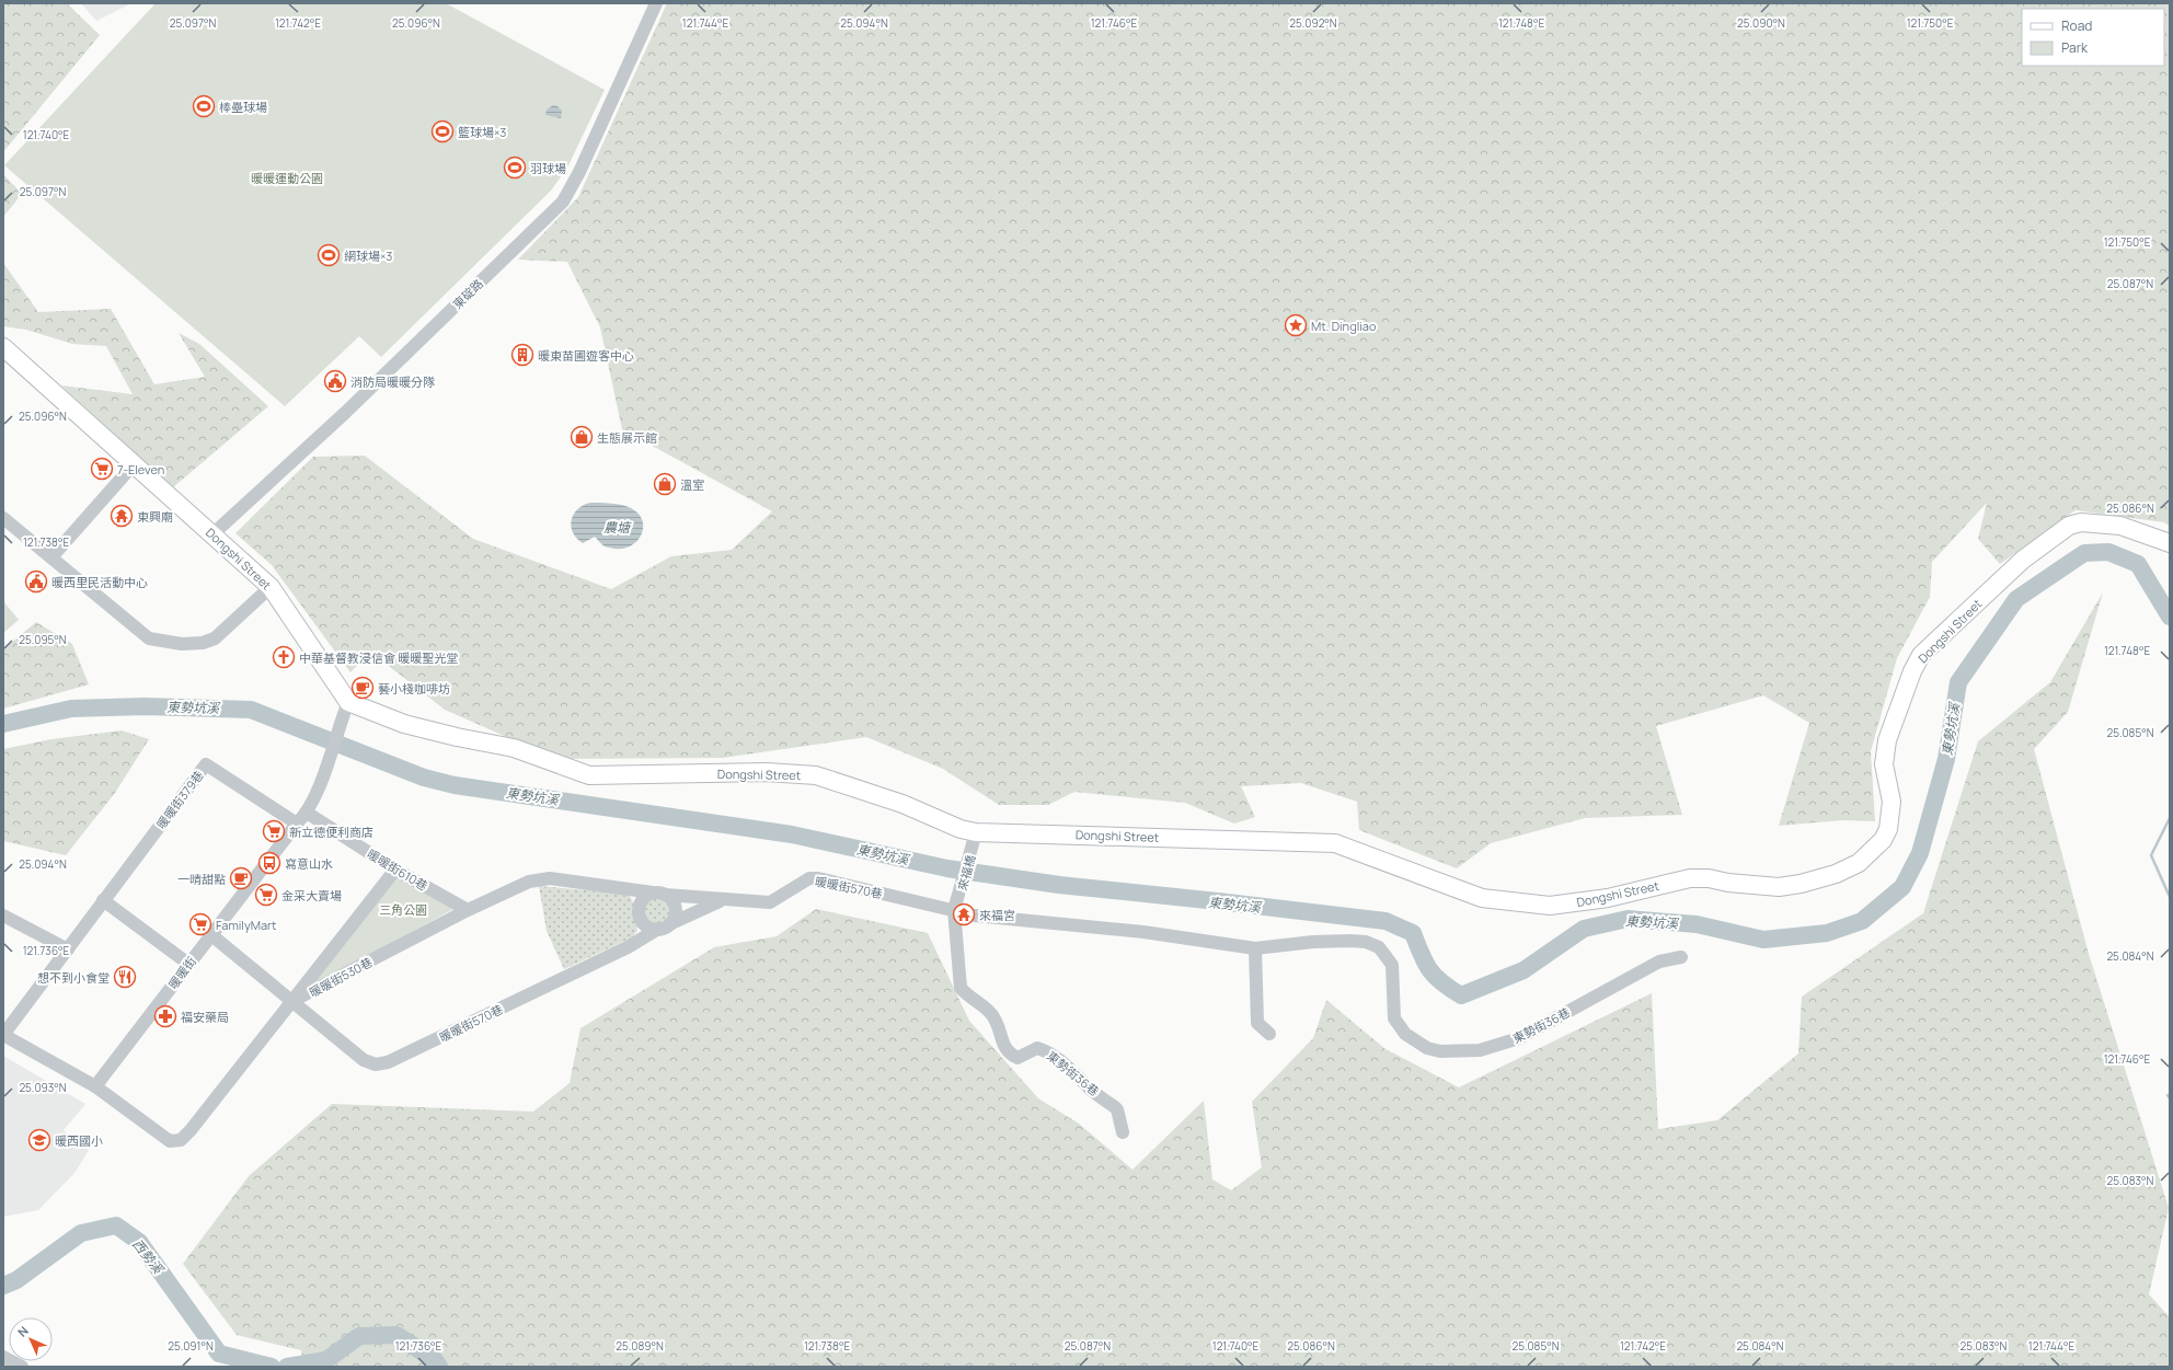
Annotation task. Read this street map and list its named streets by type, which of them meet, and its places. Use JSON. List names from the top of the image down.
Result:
{
  "streets": {
    "main road": ["Dongshi Street"],
    "street": [
      "東碇路",
      "暖暖街379巷",
      "暖暖街610巷",
      "來福橋",
      "暖暖街570巷",
      "暖暖街",
      "暖暖街530巷",
      "東勢街36巷"
    ]
  },
  "crossings": [
    ["東碇路", "Dongshi Street"],
    ["Dongshi Street", "來福橋"],
    ["Dongshi Street", "暖暖街"],
    ["暖暖街379巷", "暖暖街"],
    ["暖暖街610巷", "暖暖街"],
    ["暖暖街610巷", "暖暖街530巷"],
    ["來福橋", "暖暖街570巷"],
    ["來福橋", "東勢街36巷"],
    ["暖暖街570巷", "暖暖街"],
    ["暖暖街570巷", "暖暖街530巷"],
    ["暖暖街570巷", "東勢街36巷"],
    ["暖暖街", "暖暖街530巷"]
  ],
  "water": ["農塘", "東勢坑溪", "西勢溪"],
  "parks": ["暖暖運動公園", "三角公園"],
  "places": {
    "sports": [
      "棒壘球場",
      "籃球場×3",
      "羽球場",
      "網球場×3"
    ],
    "place": ["Mt. Dingliao"],
    "building": ["暖東苗圃遊客中心"],
    "public building": ["消防局暖暖分隊", "暖西里民活動中心"],
    "shop": ["生態展示館", "溫室"],
    "supermarket": [
      "7-Eleven",
      "新立德便利商店",
      "金采大賣場",
      "FamilyMart"
    ],
    "temple": ["東興廟", "來福宮"],
    "church": ["中華基督教浸信會 暖暖聖光堂"],
    "cafe": ["藝小棧咖啡坊", "一晴甜點"],
    "bus stop": ["寫意山水"],
    "restaurant": ["想不到小食堂"],
    "pharmacy": ["福安藥局"],
    "school or university": ["暖西國小"]
  },
  "legend": ["Road", "Park"],
  "north": "top left",
  "coordinates": [
    "25.097°N",
    "121.742°E",
    "25.096°N",
    "121.744°E",
    "25.094°N",
    "121.746°E",
    "121.748°E",
    "25.090°N",
    "121.750°E",
    "25.092°N",
    "121.740°E",
    "25.087°N",
    "25.086°N",
    "121.738°E",
    "25.095°N",
    "25.085°N",
    "121.736°E",
    "25.084°N",
    "25.093°N",
    "25.083°N",
    "25.091°N",
    "25.089°N"
  ]
}
